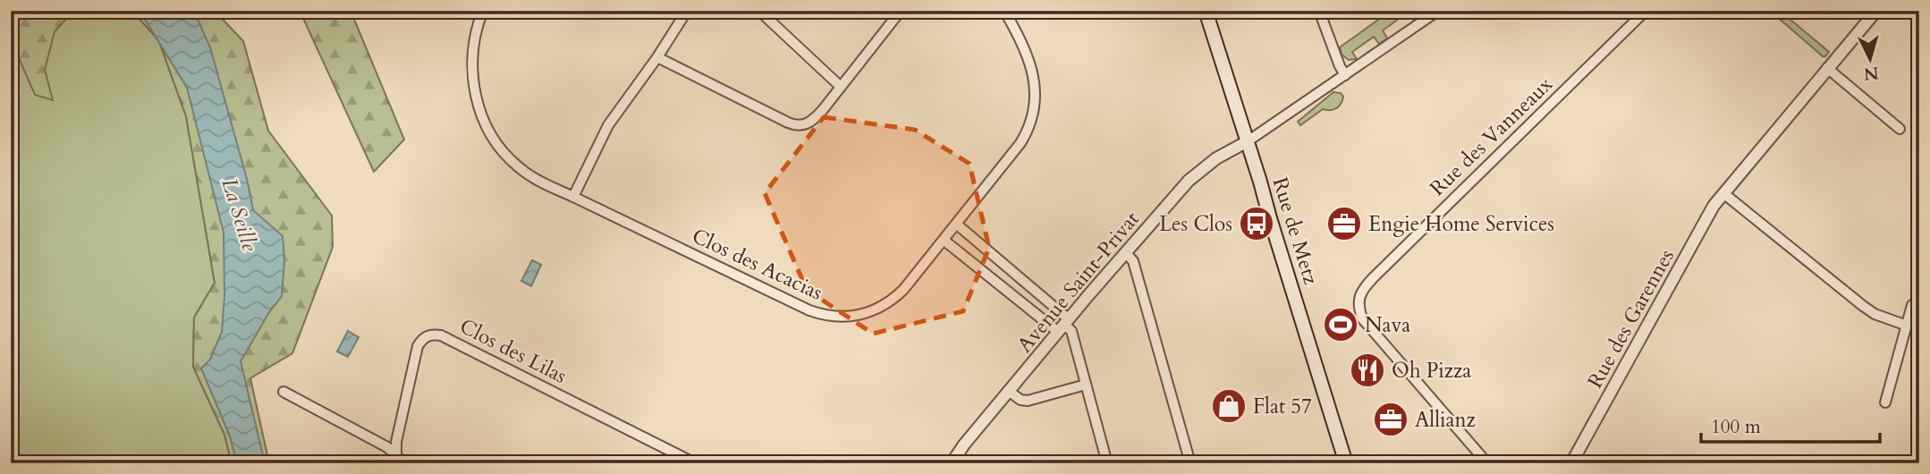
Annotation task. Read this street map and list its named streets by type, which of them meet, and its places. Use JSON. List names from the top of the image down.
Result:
{
  "streets": {
    "main road": ["Rue de Metz"],
    "street": [
      "Rue des Vanneaux",
      "Clos des Acacias",
      "Avenue Saint-Privat",
      "Rue des Garennes",
      "Clos des Lilas"
    ]
  },
  "crossings": [
    ["Rue de Metz", "Avenue Saint-Privat"]
  ],
  "water": ["La Seille"],
  "places": {
    "bus stop": ["Les Clos"],
    "office": ["Engie Home Services", "Allianz"],
    "sports": ["Nava"],
    "restaurant": ["Oh Pizza"],
    "shop": ["Flat 57"]
  },
  "scale_bar": "100 m",
  "north": "bottom"
}
